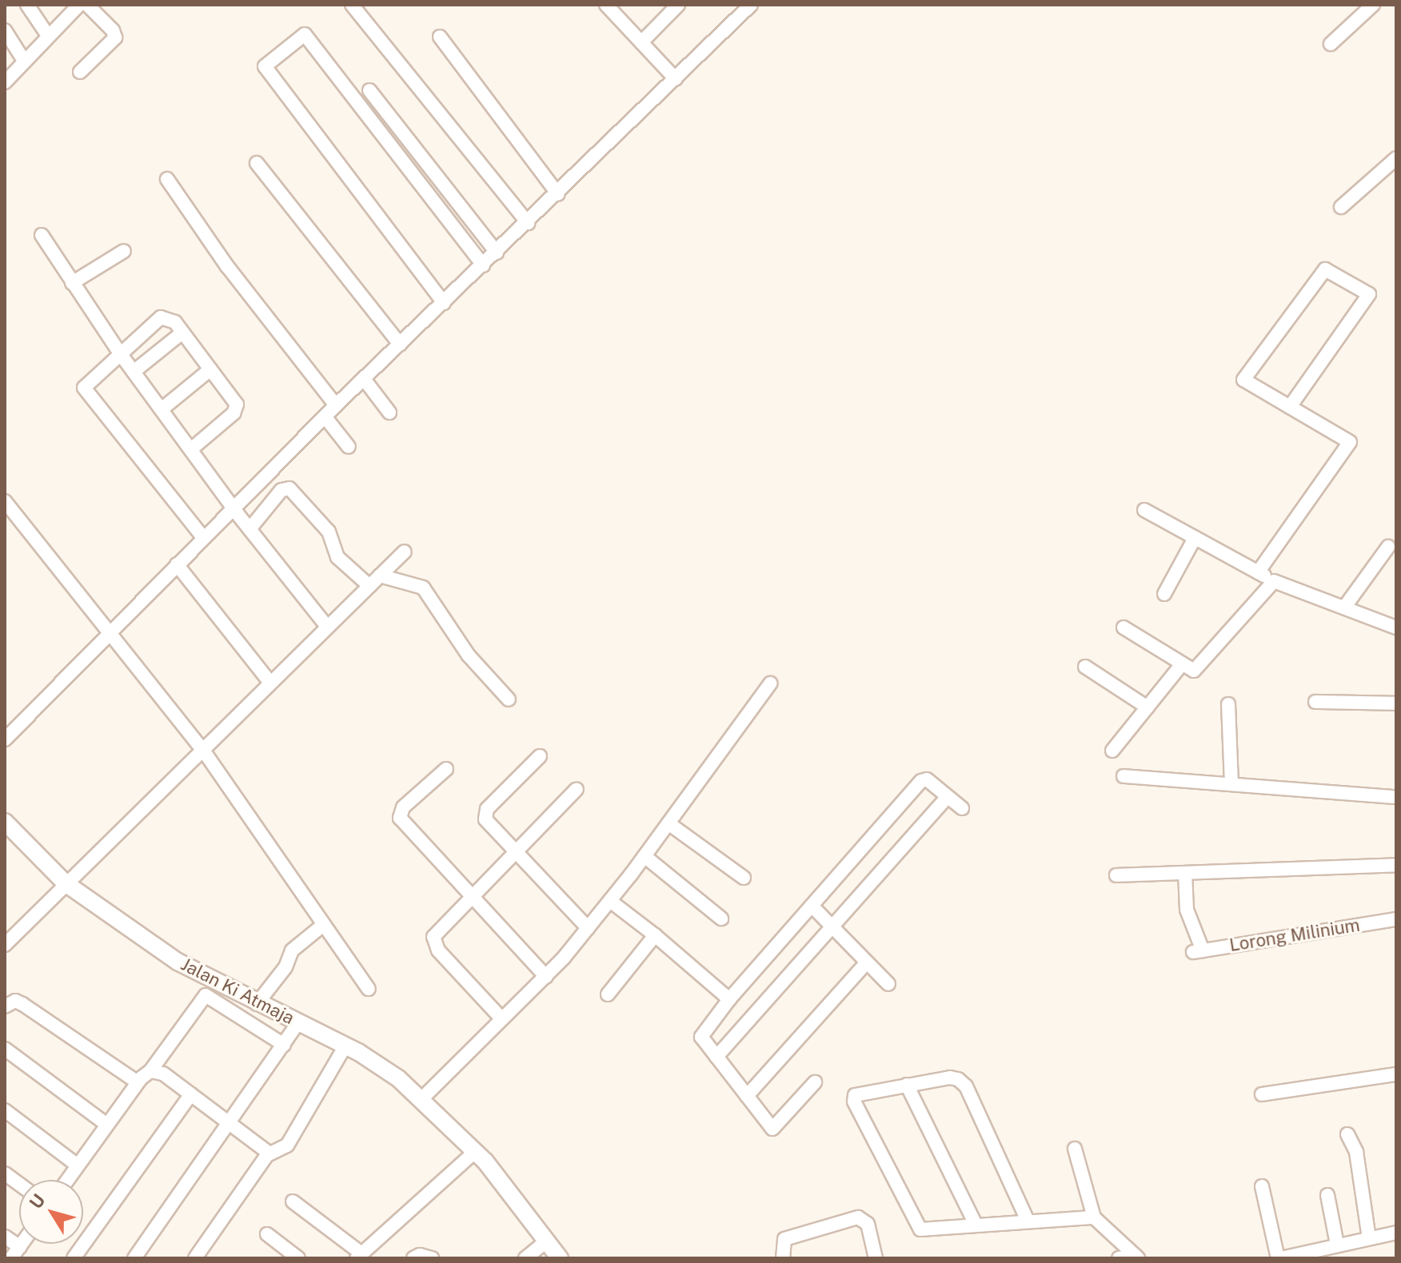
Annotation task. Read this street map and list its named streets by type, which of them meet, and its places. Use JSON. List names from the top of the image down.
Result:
{
  "streets": {
    "street": ["Lorong Milinium", "Jalan Ki Atmaja"]
  },
  "north": "top left"
}
